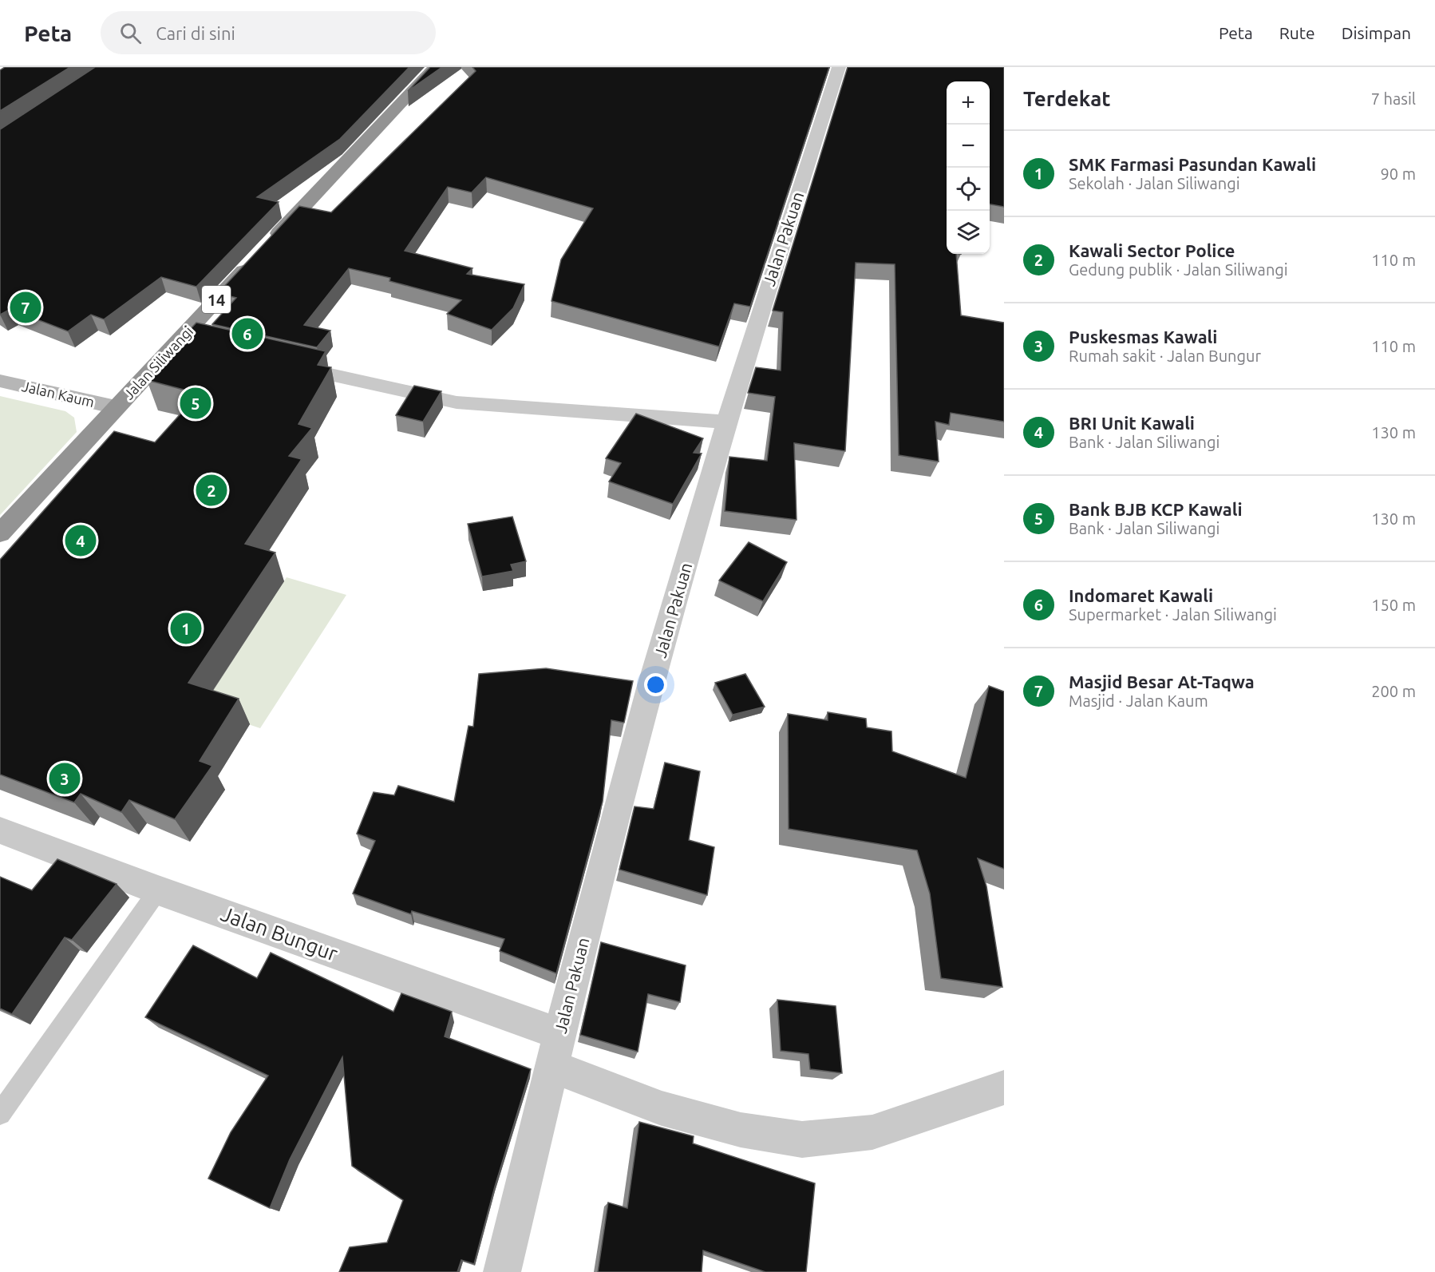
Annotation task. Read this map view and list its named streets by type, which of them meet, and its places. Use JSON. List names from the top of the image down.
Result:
{
  "streets": {
    "highway": ["14", "Jalan Siliwangi"],
    "main road": ["Jalan Kaum"],
    "street": ["Jalan Pakuan", "Jalan Bungur"]
  },
  "crossings": [
    ["Jalan Pakuan", "Jalan Bungur"],
    ["Jalan Siliwangi", "Jalan Kaum"]
  ],
  "page": {
    "header": "Peta",
    "search": "Cari di sini",
    "nav": ["Peta", "Rute", "Disimpan"],
    "heading": ["Terdekat", "7 hasil"],
    "map_buttons": ["+", "−"],
    "list": [
      {
        "mark": "1",
        "name": "SMK Farmasi Pasundan Kawali",
        "note": "Sekolah · Jalan Siliwangi",
        "value": "90 m"
      },
      {
        "mark": "2",
        "name": "Kawali Sector Police",
        "note": "Gedung publik · Jalan Siliwangi",
        "value": "110 m"
      },
      {
        "mark": "3",
        "name": "Puskesmas Kawali",
        "note": "Rumah sakit · Jalan Bungur",
        "value": "110 m"
      },
      {
        "mark": "4",
        "name": "BRI Unit Kawali",
        "note": "Bank · Jalan Siliwangi",
        "value": "130 m"
      },
      {
        "mark": "5",
        "name": "Bank BJB KCP Kawali",
        "note": "Bank · Jalan Siliwangi",
        "value": "130 m"
      },
      {
        "mark": "6",
        "name": "Indomaret Kawali",
        "note": "Supermarket · Jalan Siliwangi",
        "value": "150 m"
      },
      {
        "mark": "7",
        "name": "Masjid Besar At-Taqwa",
        "note": "Masjid · Jalan Kaum",
        "value": "200 m"
      }
    ],
    "pins": [
      "7",
      "6",
      "5",
      "2",
      "4",
      "1",
      "3"
    ]
  }
}
